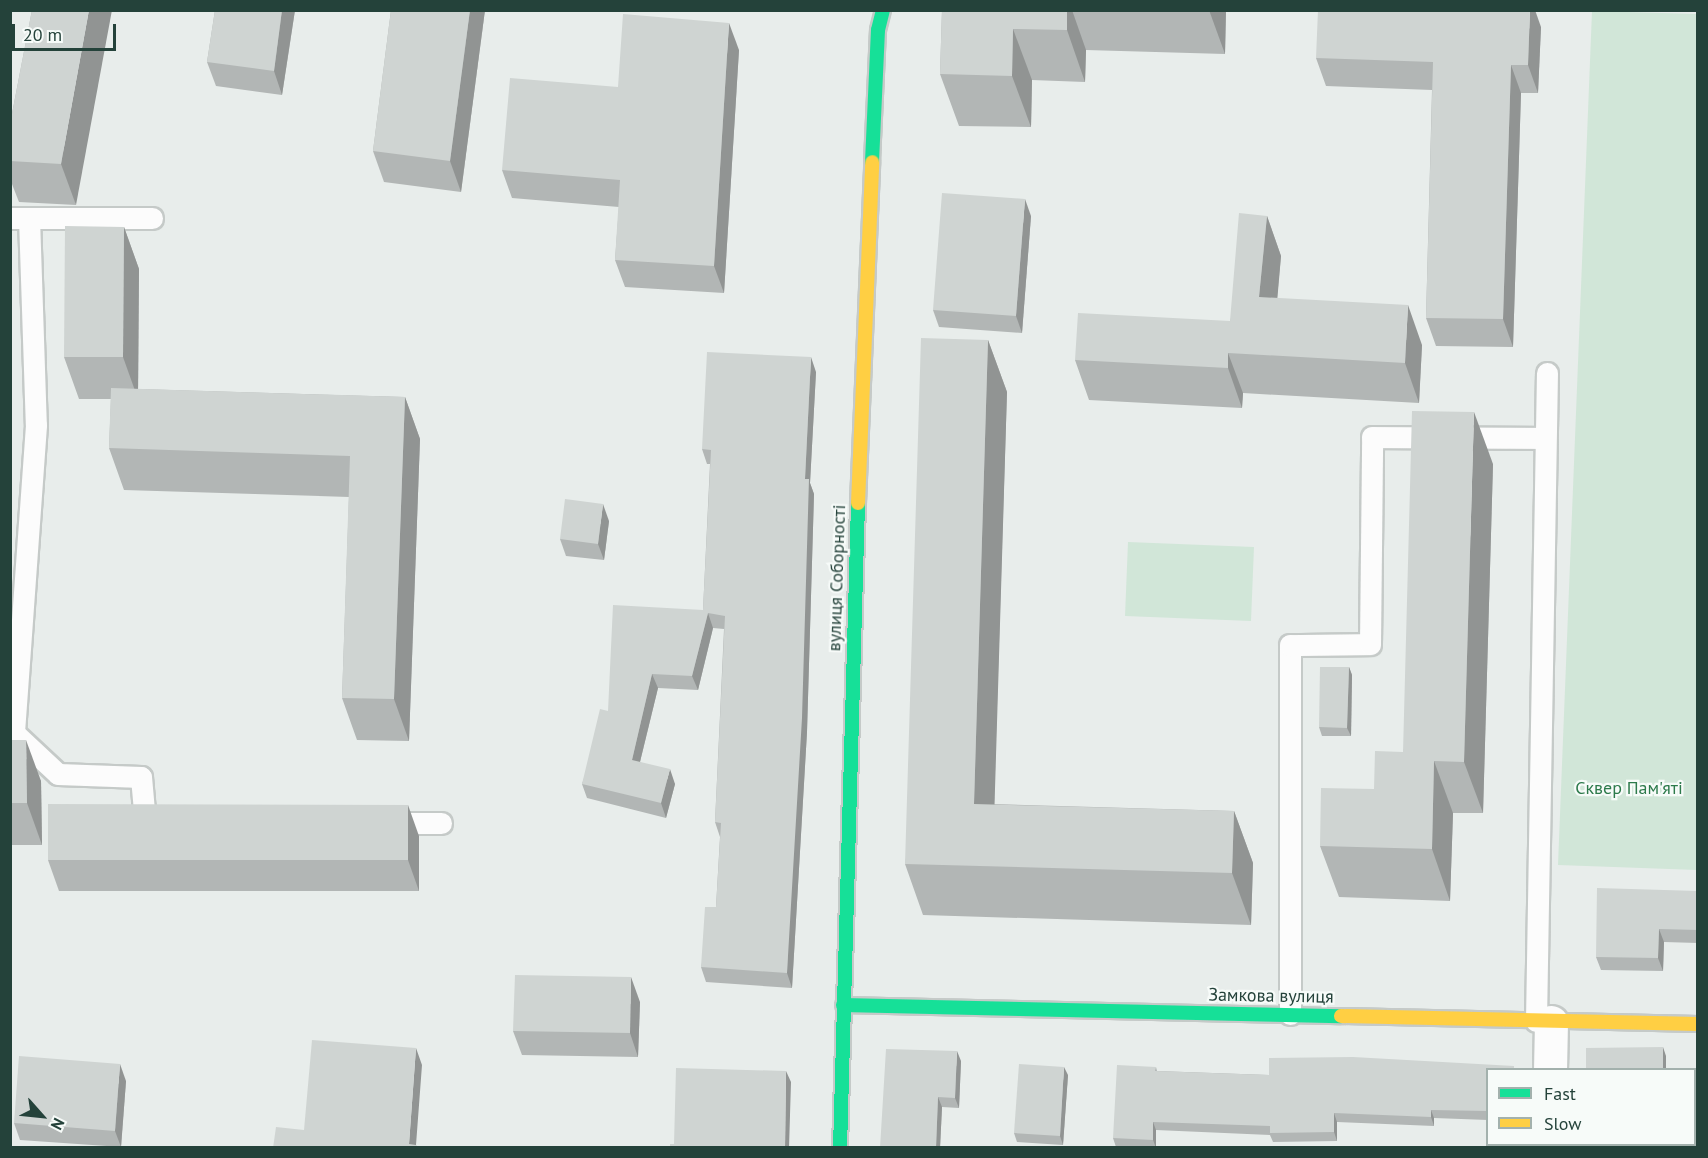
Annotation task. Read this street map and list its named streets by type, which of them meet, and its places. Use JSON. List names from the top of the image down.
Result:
{
  "streets": {
    "street": ["вулиця Соборності", "Замкова вулиця"]
  },
  "crossings": [
    ["вулиця Соборності", "Замкова вулиця"]
  ],
  "parks": ["Сквер Пам'яті"],
  "legend": ["Fast", "Slow"],
  "scale_bar": "20 m",
  "north": "bottom right"
}
